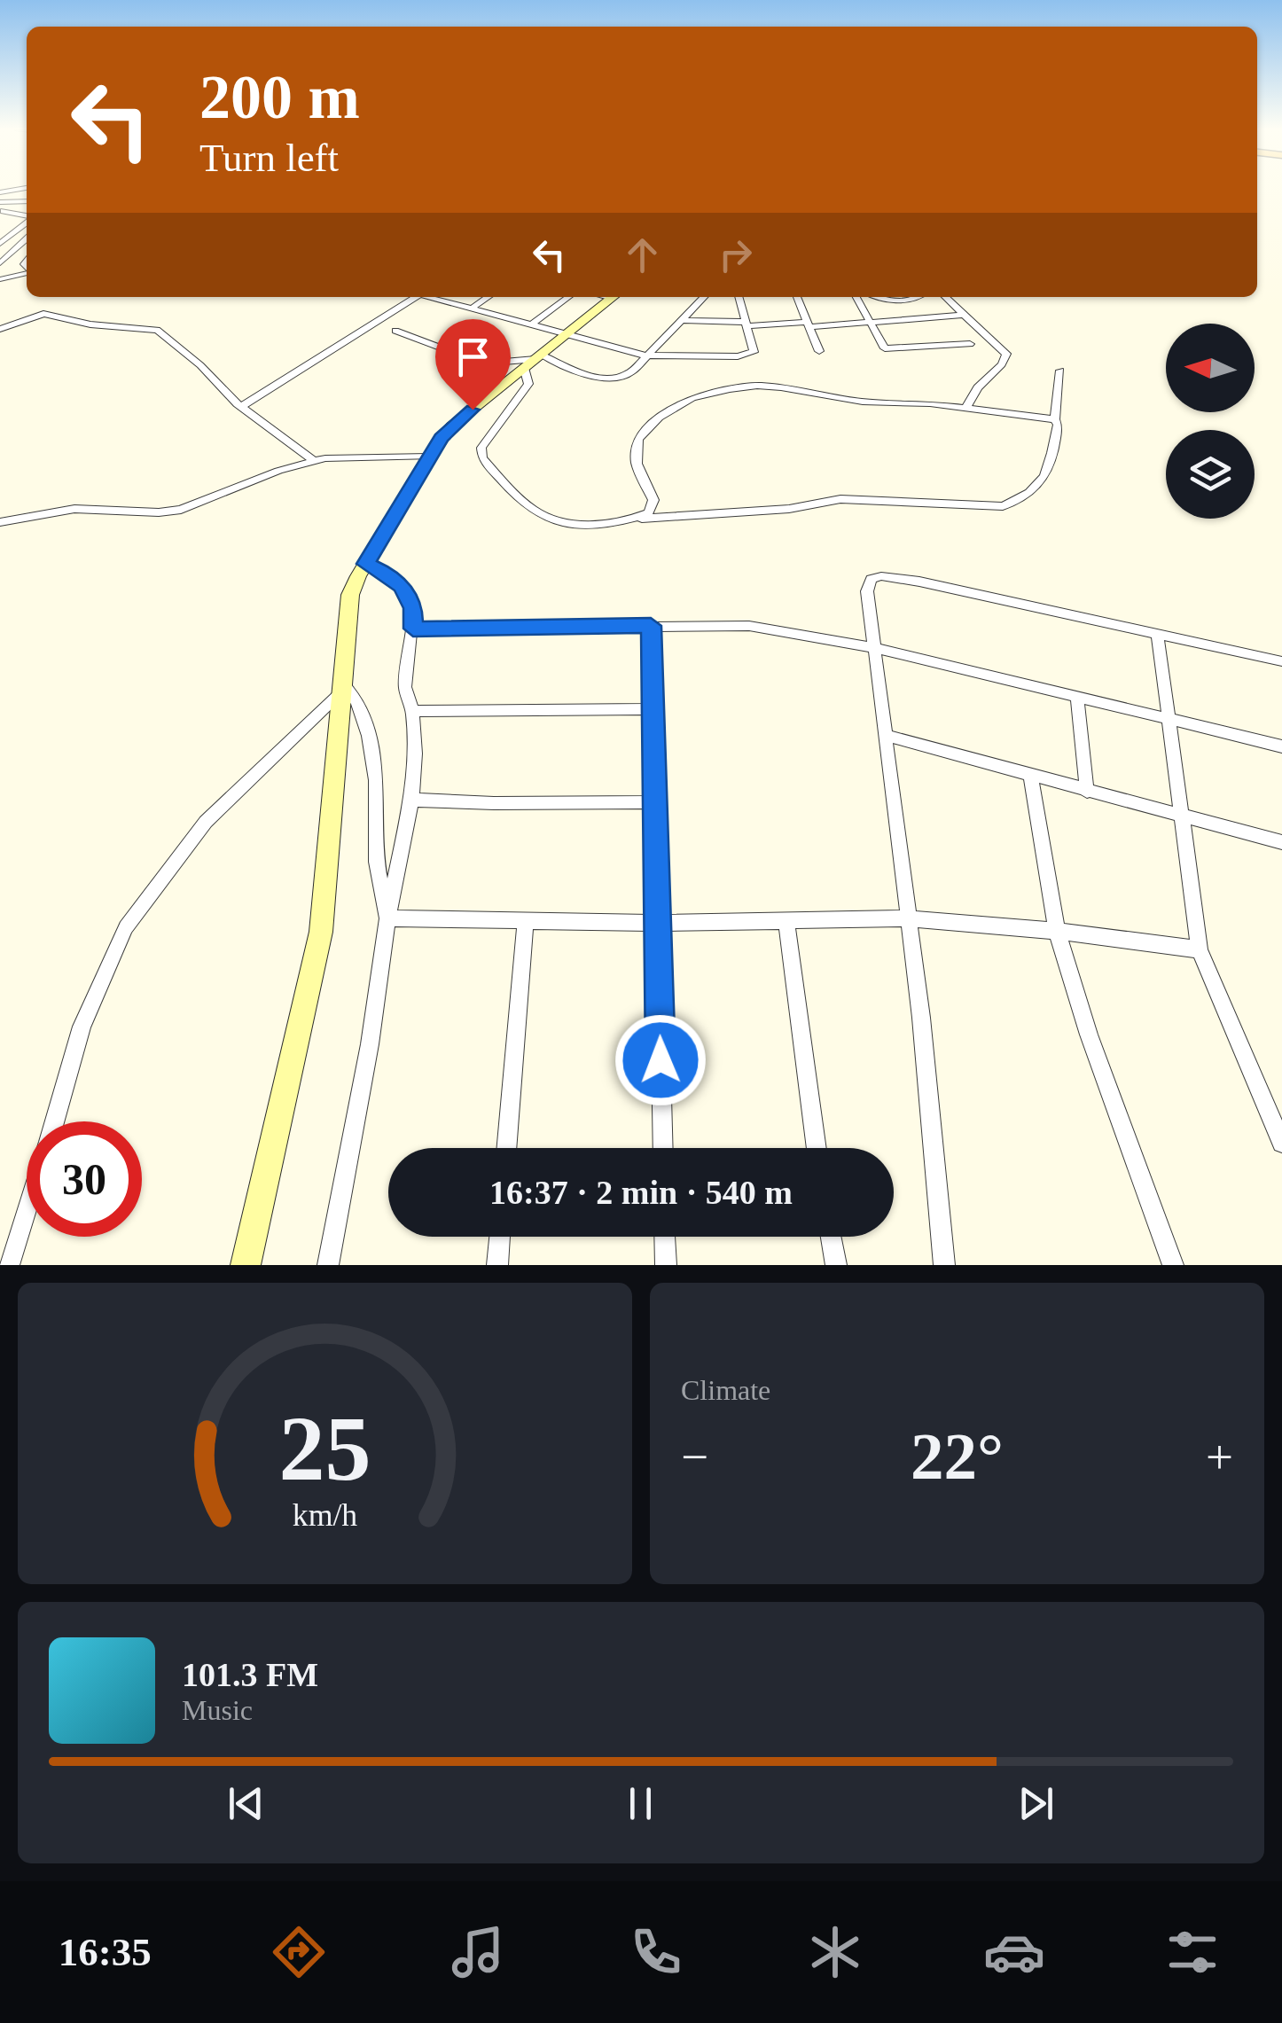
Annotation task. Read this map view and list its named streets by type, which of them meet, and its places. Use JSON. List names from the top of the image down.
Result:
{
  "north": "left",
  "page": {
    "turn": ["200 m", "Turn left"],
    "limit": "30",
    "trip": "16:37 · 2 min · 540 m",
    "tile": "Climate",
    "heat": ["−", "22°", "+"],
    "song": ["101.3 FM", "Music"],
    "tabs": "16:35",
    "gauge": ["25", "km/h"]
  }
}
